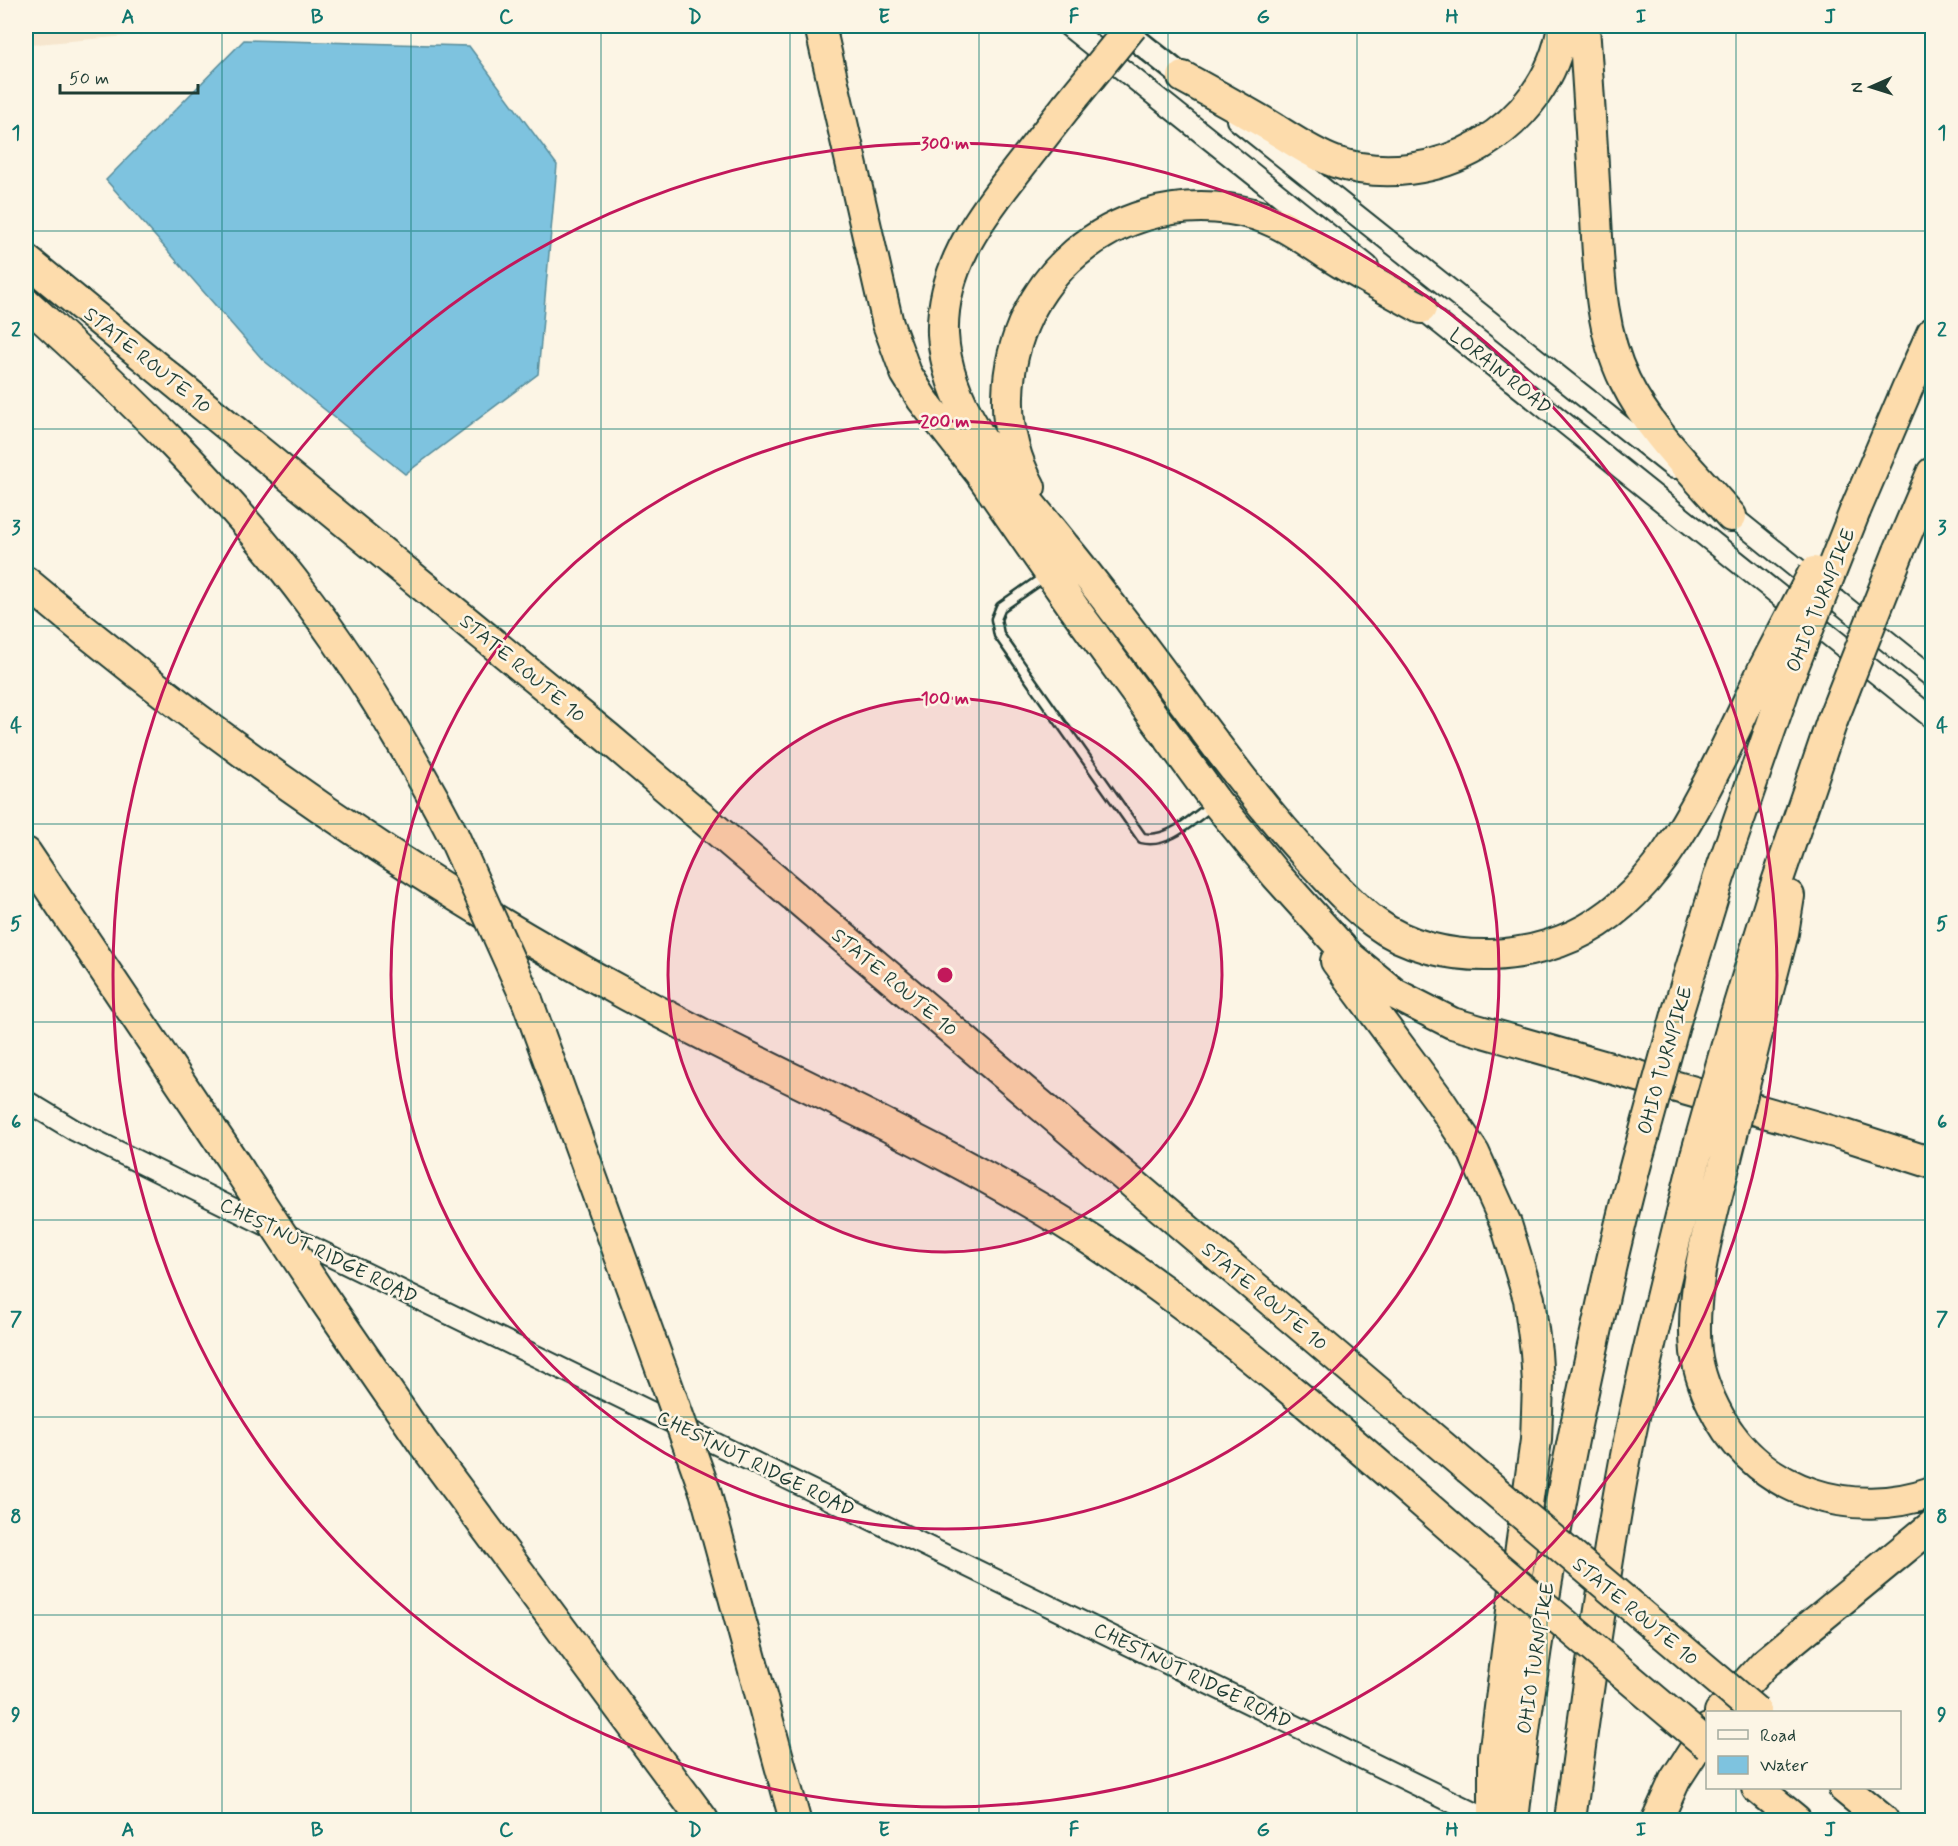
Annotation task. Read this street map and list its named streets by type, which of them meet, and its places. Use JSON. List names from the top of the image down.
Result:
{
  "streets": {
    "highway": ["STATE ROUTE 10", "OHIO TURNPIKE"],
    "main road": ["LORAIN ROAD"],
    "street": ["CHESTNUT RIDGE ROAD"]
  },
  "legend": ["Road", "Water"],
  "scale_bar": "50 m",
  "north": "left",
  "grid": {
    "columns": [
      "A",
      "B",
      "C",
      "D",
      "E",
      "F",
      "G",
      "H",
      "I",
      "J"
    ],
    "rows": [
      "1",
      "2",
      "3",
      "4",
      "5",
      "6",
      "7",
      "8",
      "9"
    ]
  },
  "rings": ["300 m", "200 m", "100 m"]
}
